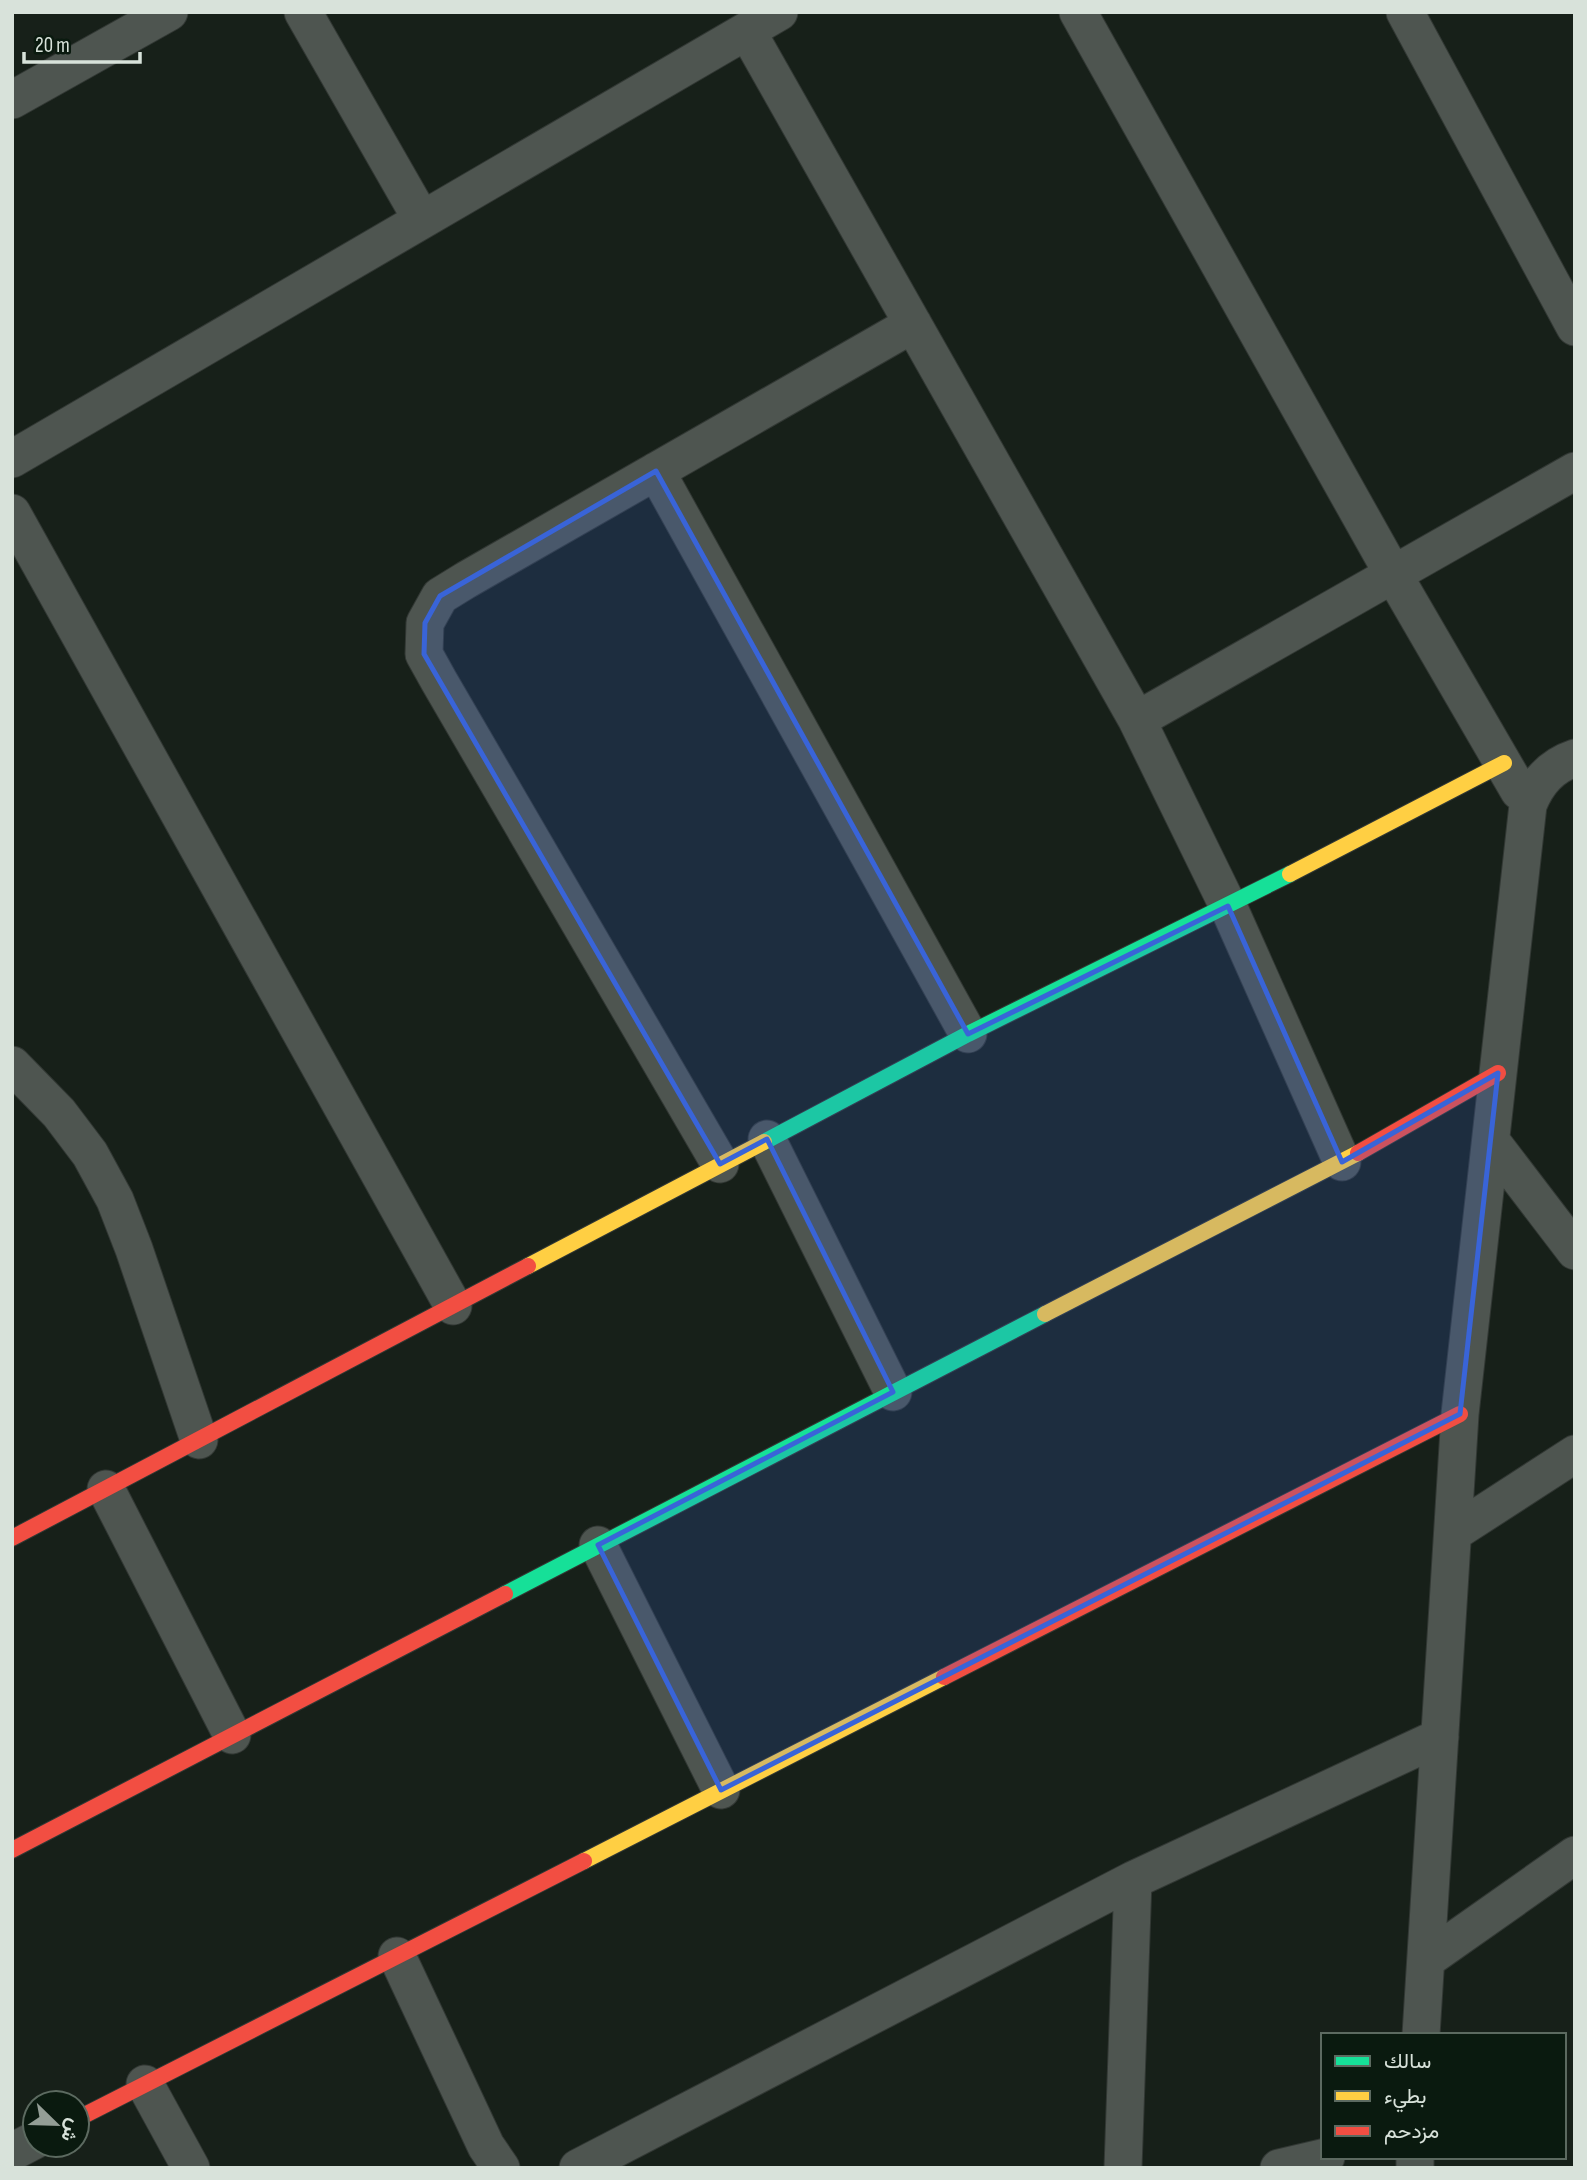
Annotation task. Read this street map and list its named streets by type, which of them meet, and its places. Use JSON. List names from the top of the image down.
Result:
{
  "legend": ["سالك", "بطيء", "مزدحم"],
  "scale_bar": "20 m",
  "north": "bottom right"
}
